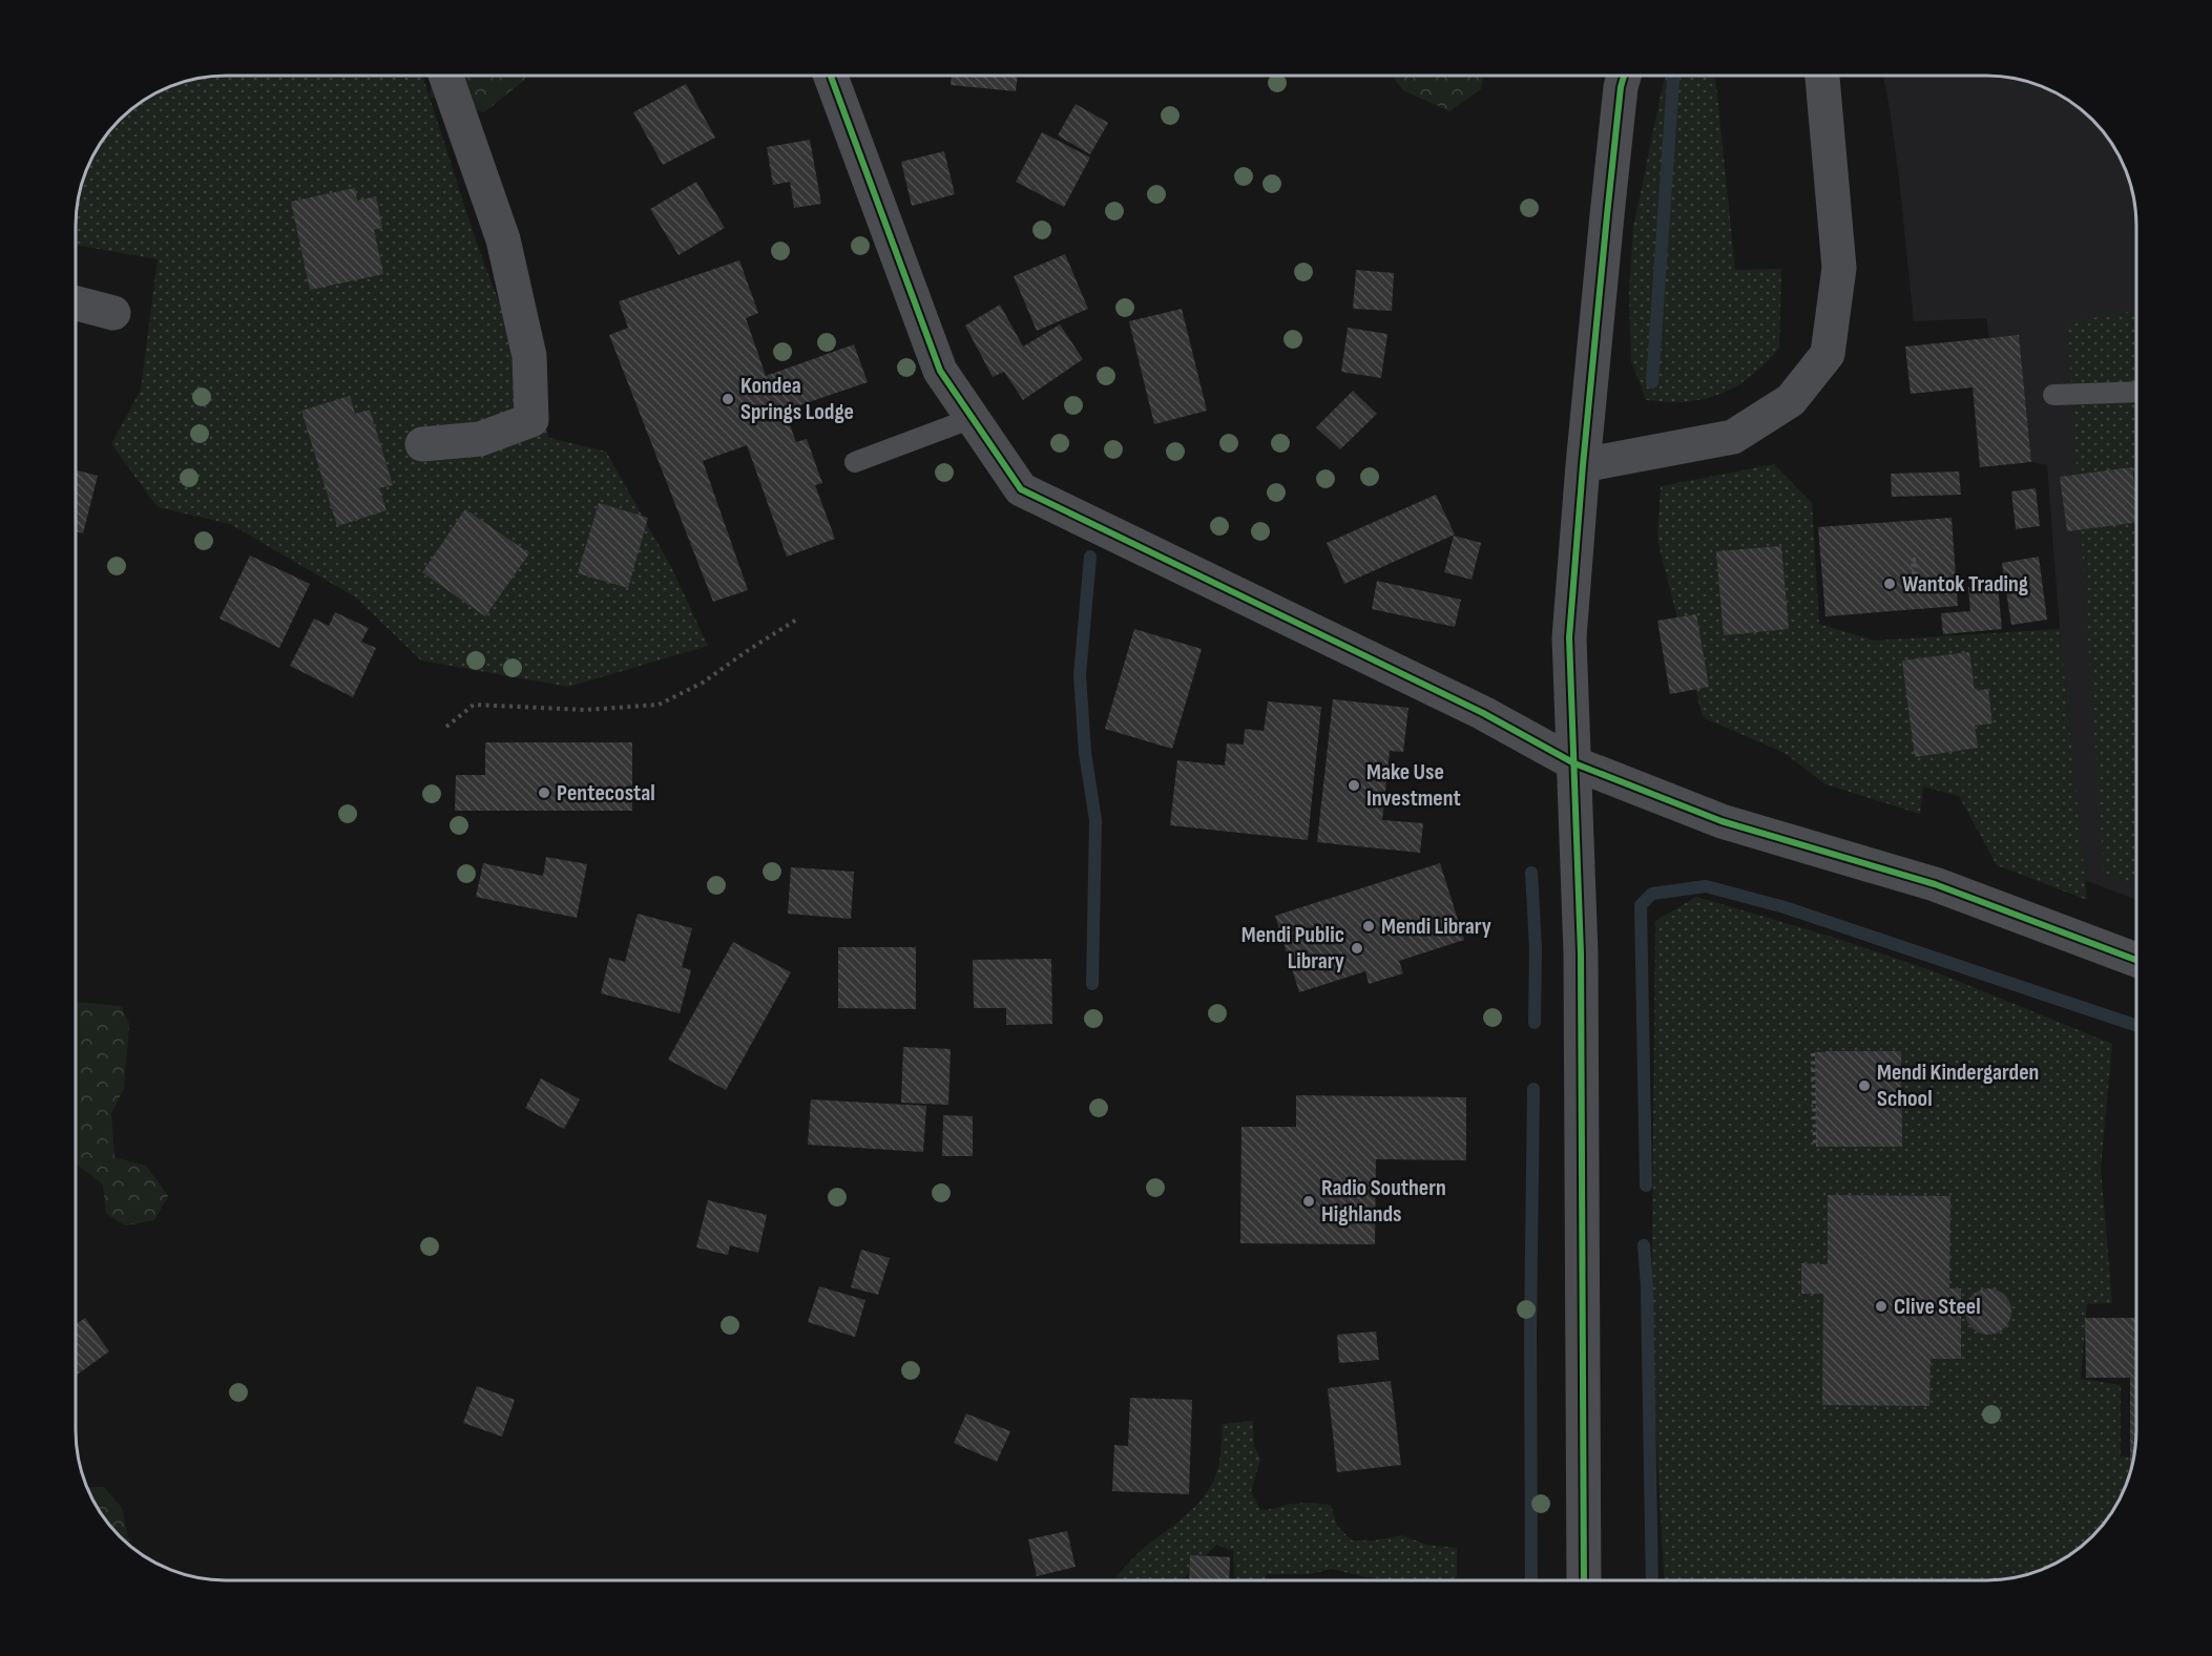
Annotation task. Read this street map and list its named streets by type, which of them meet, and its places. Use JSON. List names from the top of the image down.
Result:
{
  "places": [
    "Kondea Springs Lodge",
    "Wantok Trading",
    "Make Use Investment",
    "Pentecostal",
    "Mendi Library",
    "Mendi Public Library",
    "Mendi Kindergarden School",
    "Radio Southern Highlands",
    "Clive Steel"
  ]
}
